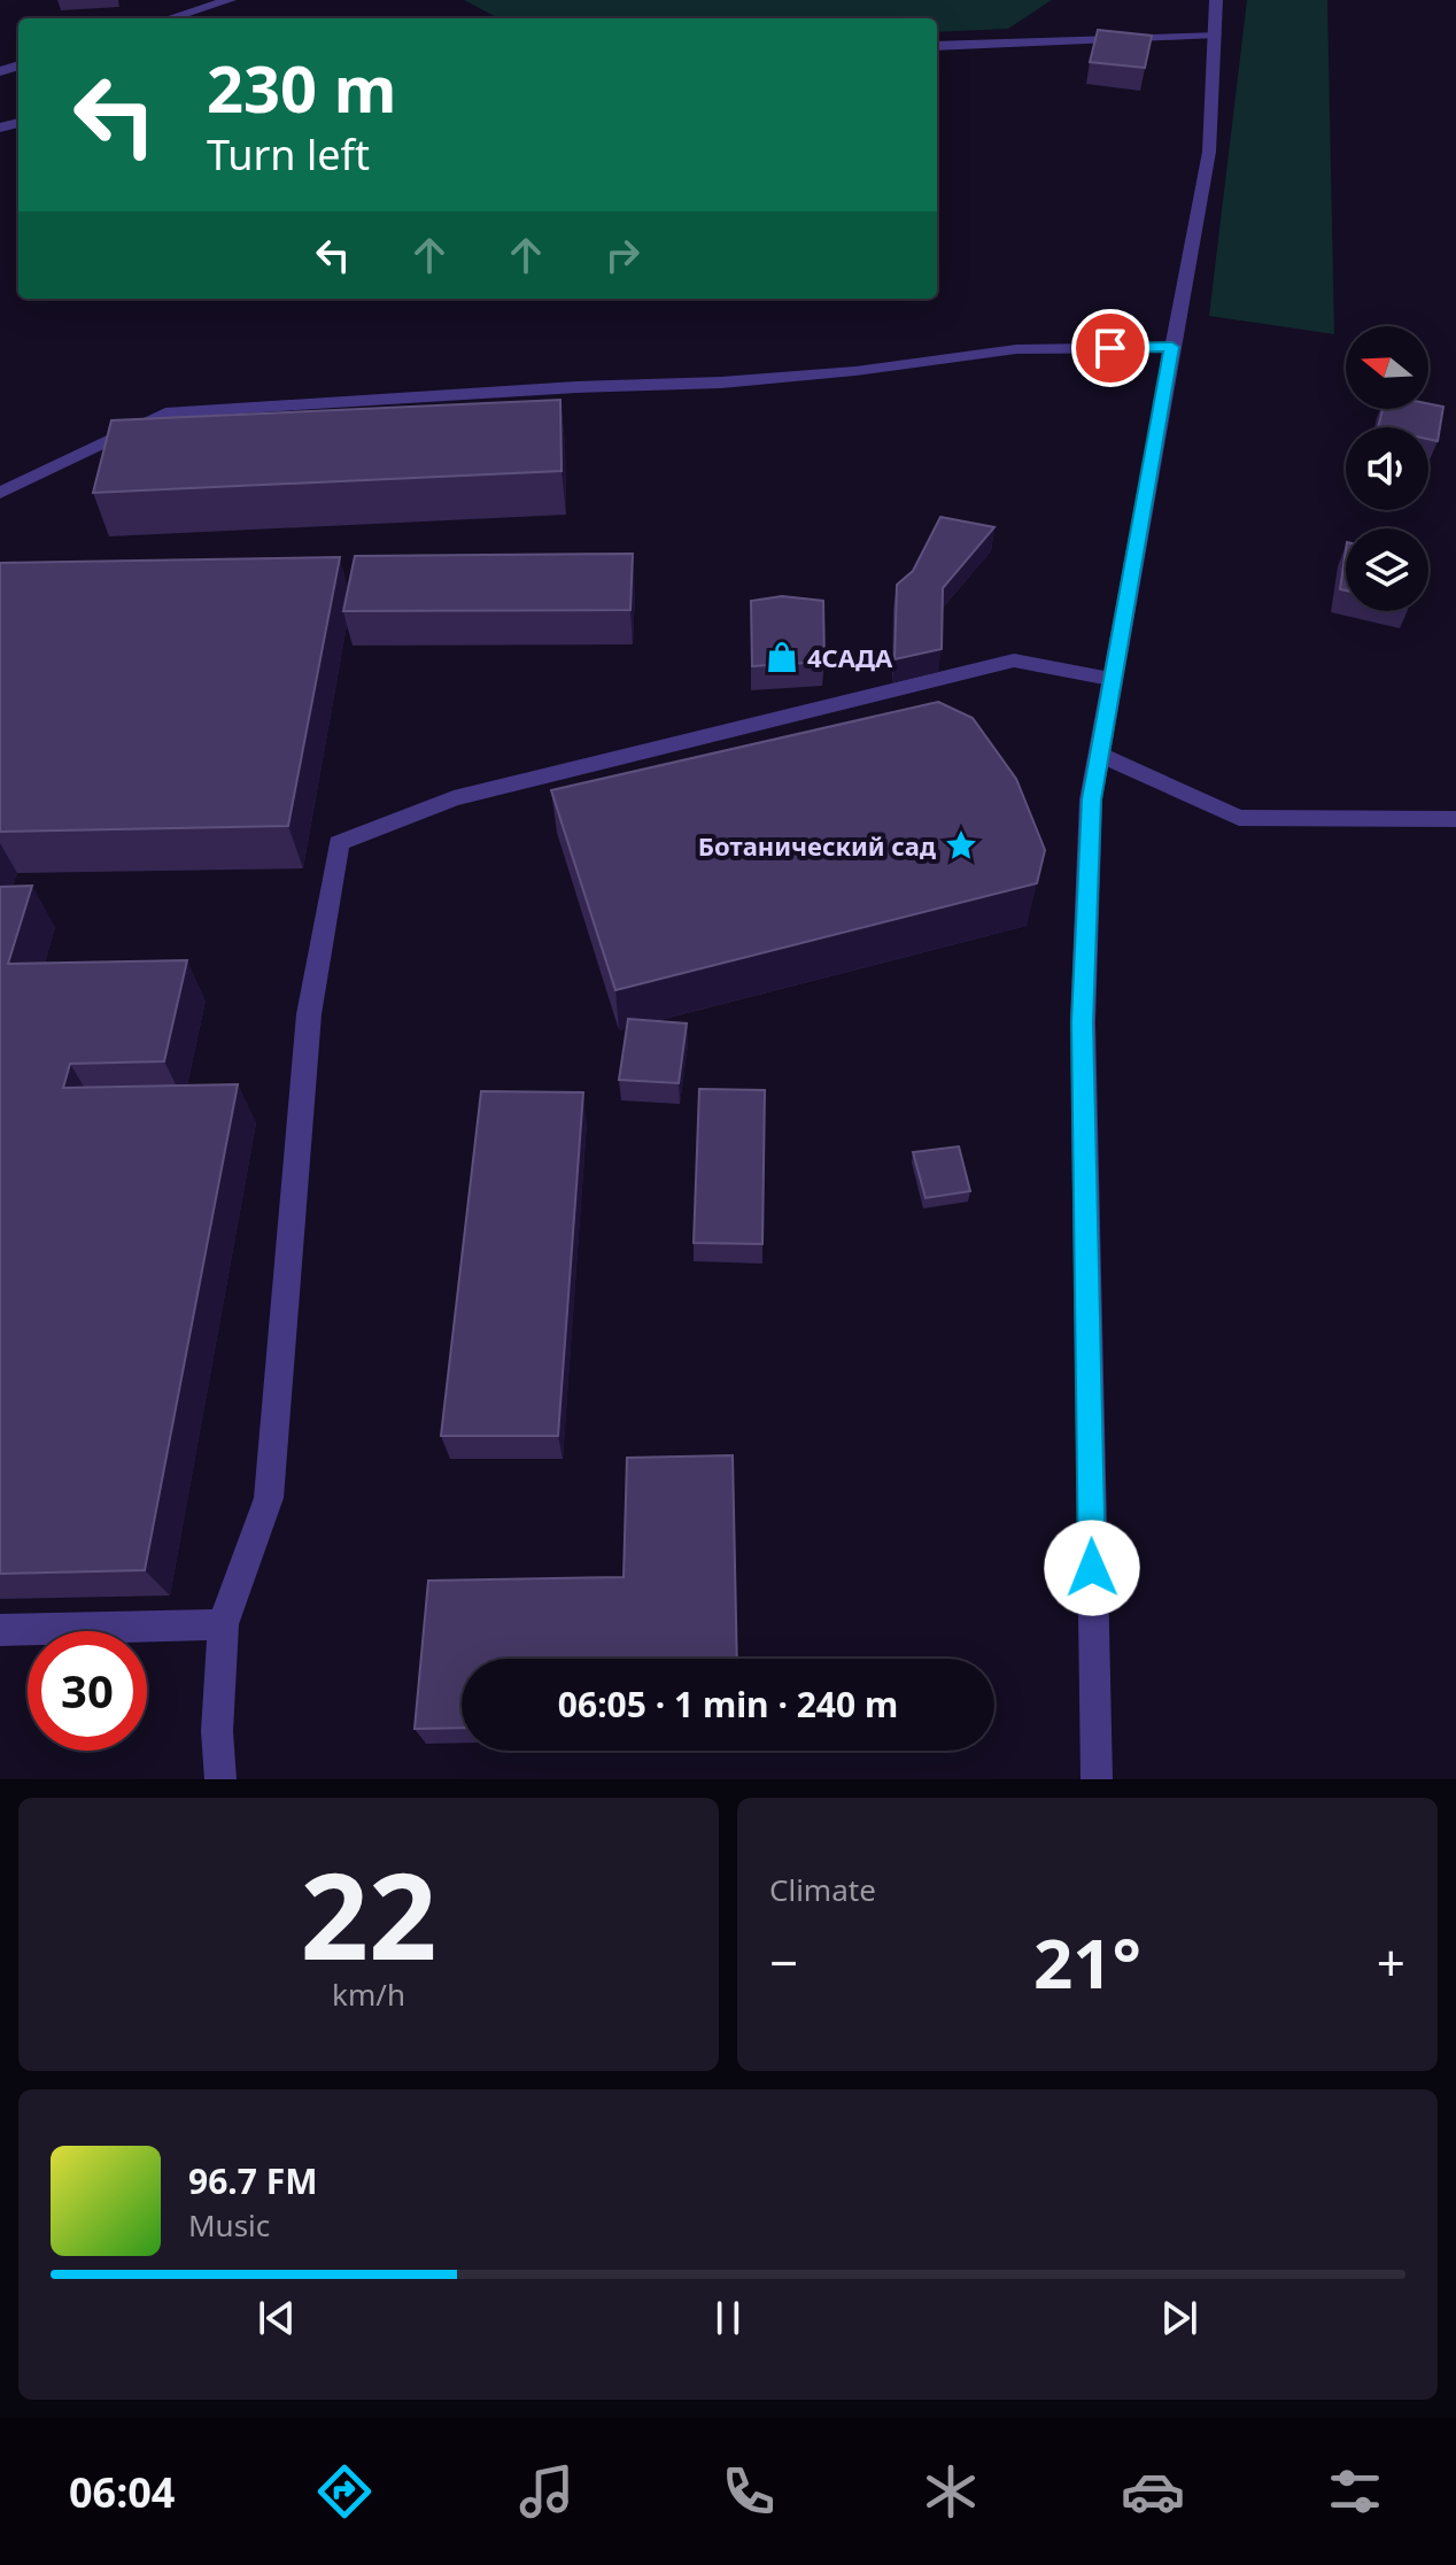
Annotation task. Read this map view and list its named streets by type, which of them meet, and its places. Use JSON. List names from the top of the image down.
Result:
{
  "places": {
    "shop": ["4САДА"],
    "place": ["Ботанический сад"]
  },
  "north": "left",
  "page": {
    "turn": ["230 m", "Turn left"],
    "limit": "30",
    "trip": "06:05 · 1 min · 240 m",
    "tile": [
      ["22", "km/h"],
      "Climate"
    ],
    "heat": ["−", "21°", "+"],
    "song": ["96.7 FM", "Music"],
    "tabs": "06:04"
  }
}
